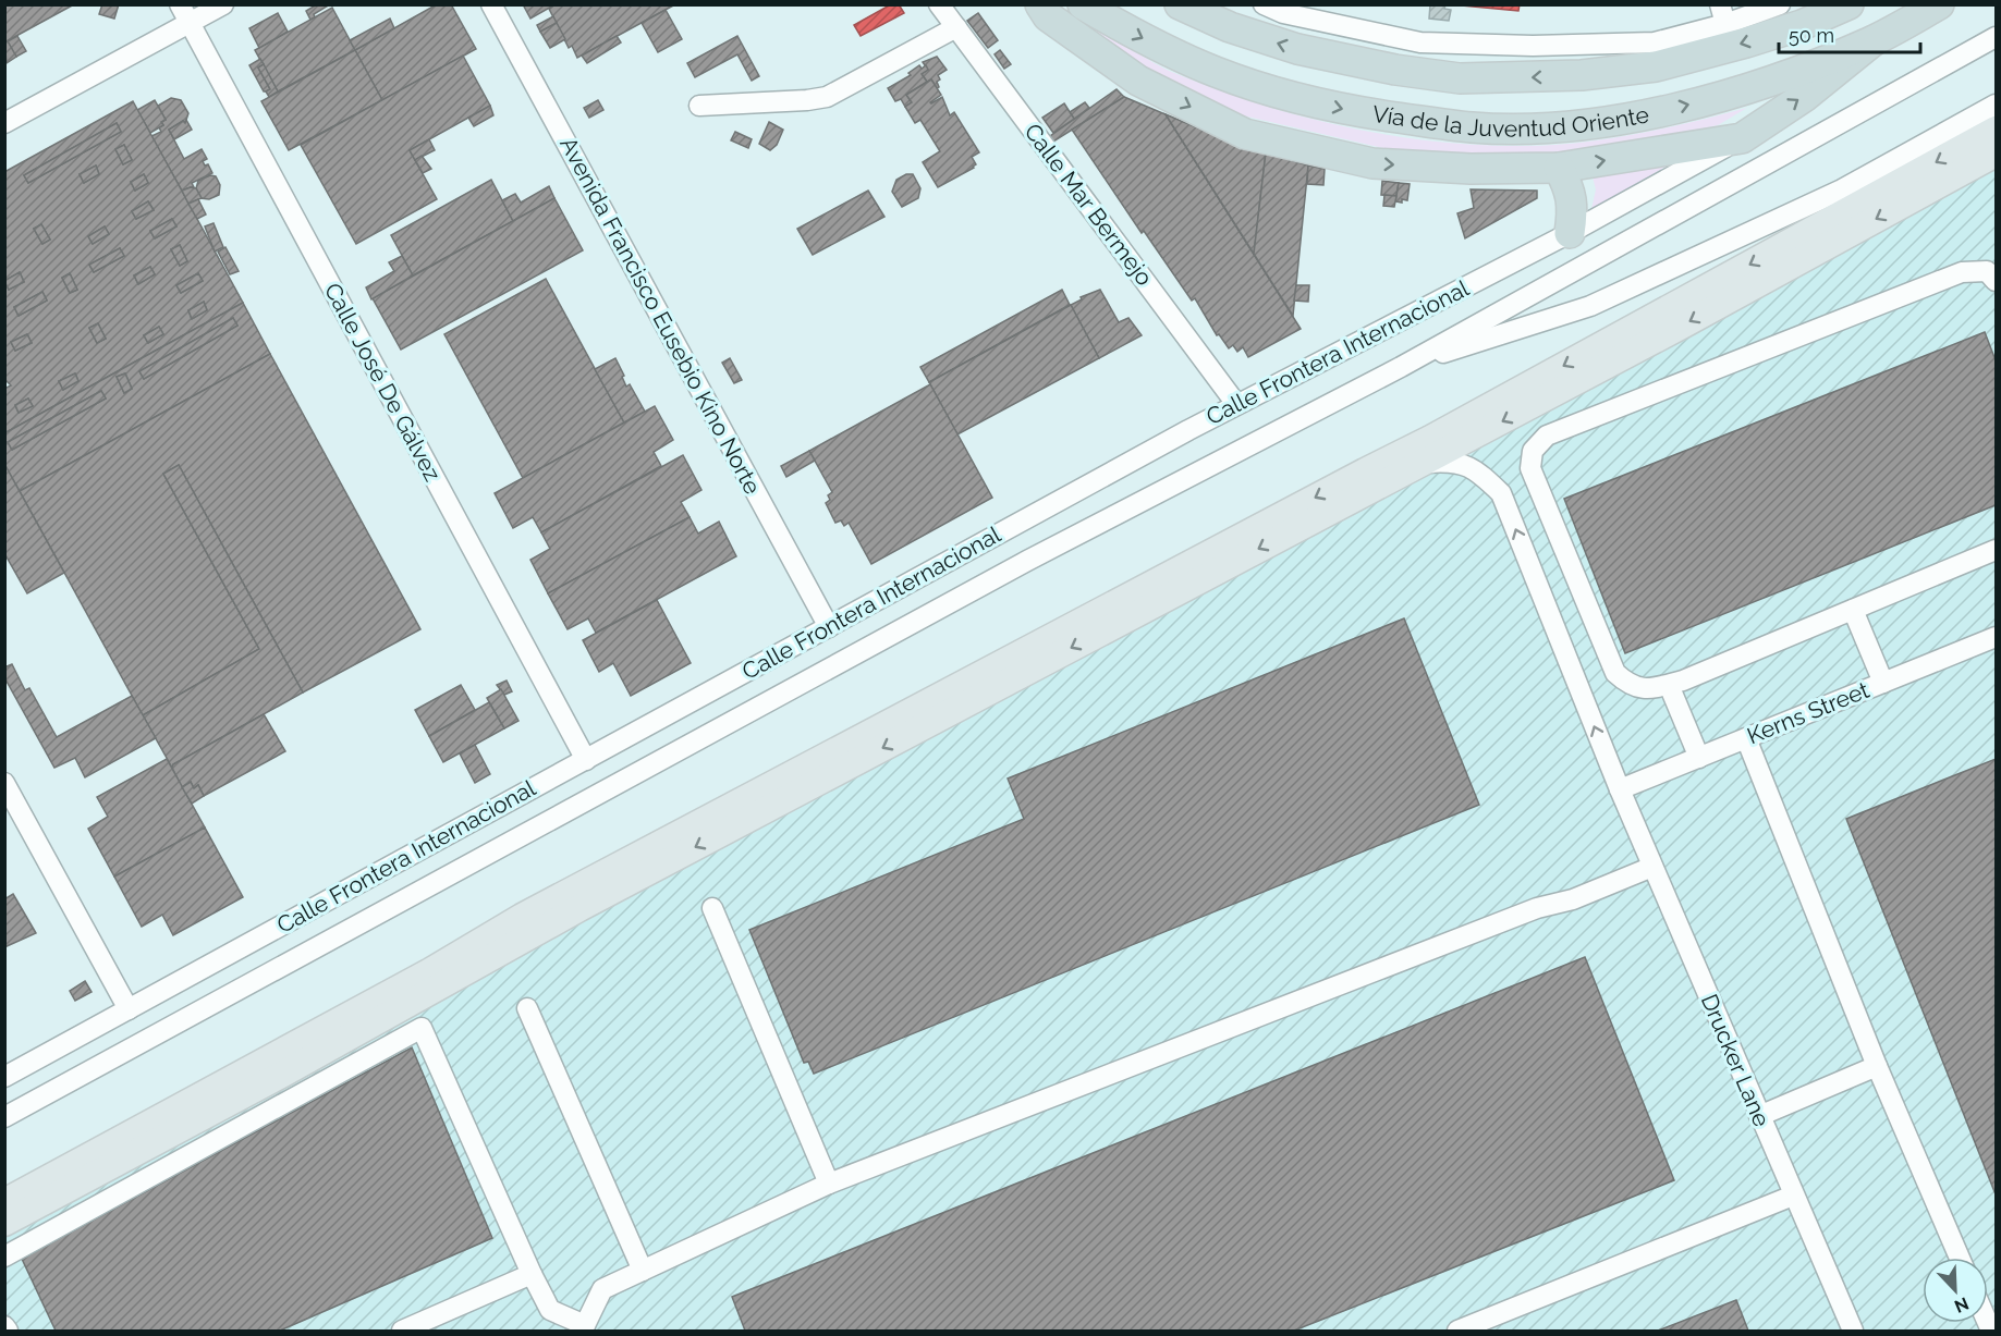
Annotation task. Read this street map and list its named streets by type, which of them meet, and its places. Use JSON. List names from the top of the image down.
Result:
{
  "streets": {
    "highway": ["Vía de la Juventud Oriente"],
    "street": [
      "Calle Mar Bermejo",
      "Avenida Francisco Eusebio Kino Norte",
      "Calle Frontera Internacional",
      "Calle José De Gálvez",
      "Kerns Street",
      "Drucker Lane"
    ]
  },
  "crossings": [
    ["Calle Mar Bermejo", "Calle Frontera Internacional"],
    ["Avenida Francisco Eusebio Kino Norte", "Calle Frontera Internacional"],
    ["Calle Frontera Internacional", "Calle José De Gálvez"],
    ["Kerns Street", "Drucker Lane"]
  ],
  "one_way": ["Drucker Lane"],
  "scale_bar": "50 m",
  "north": "bottom right"
}
